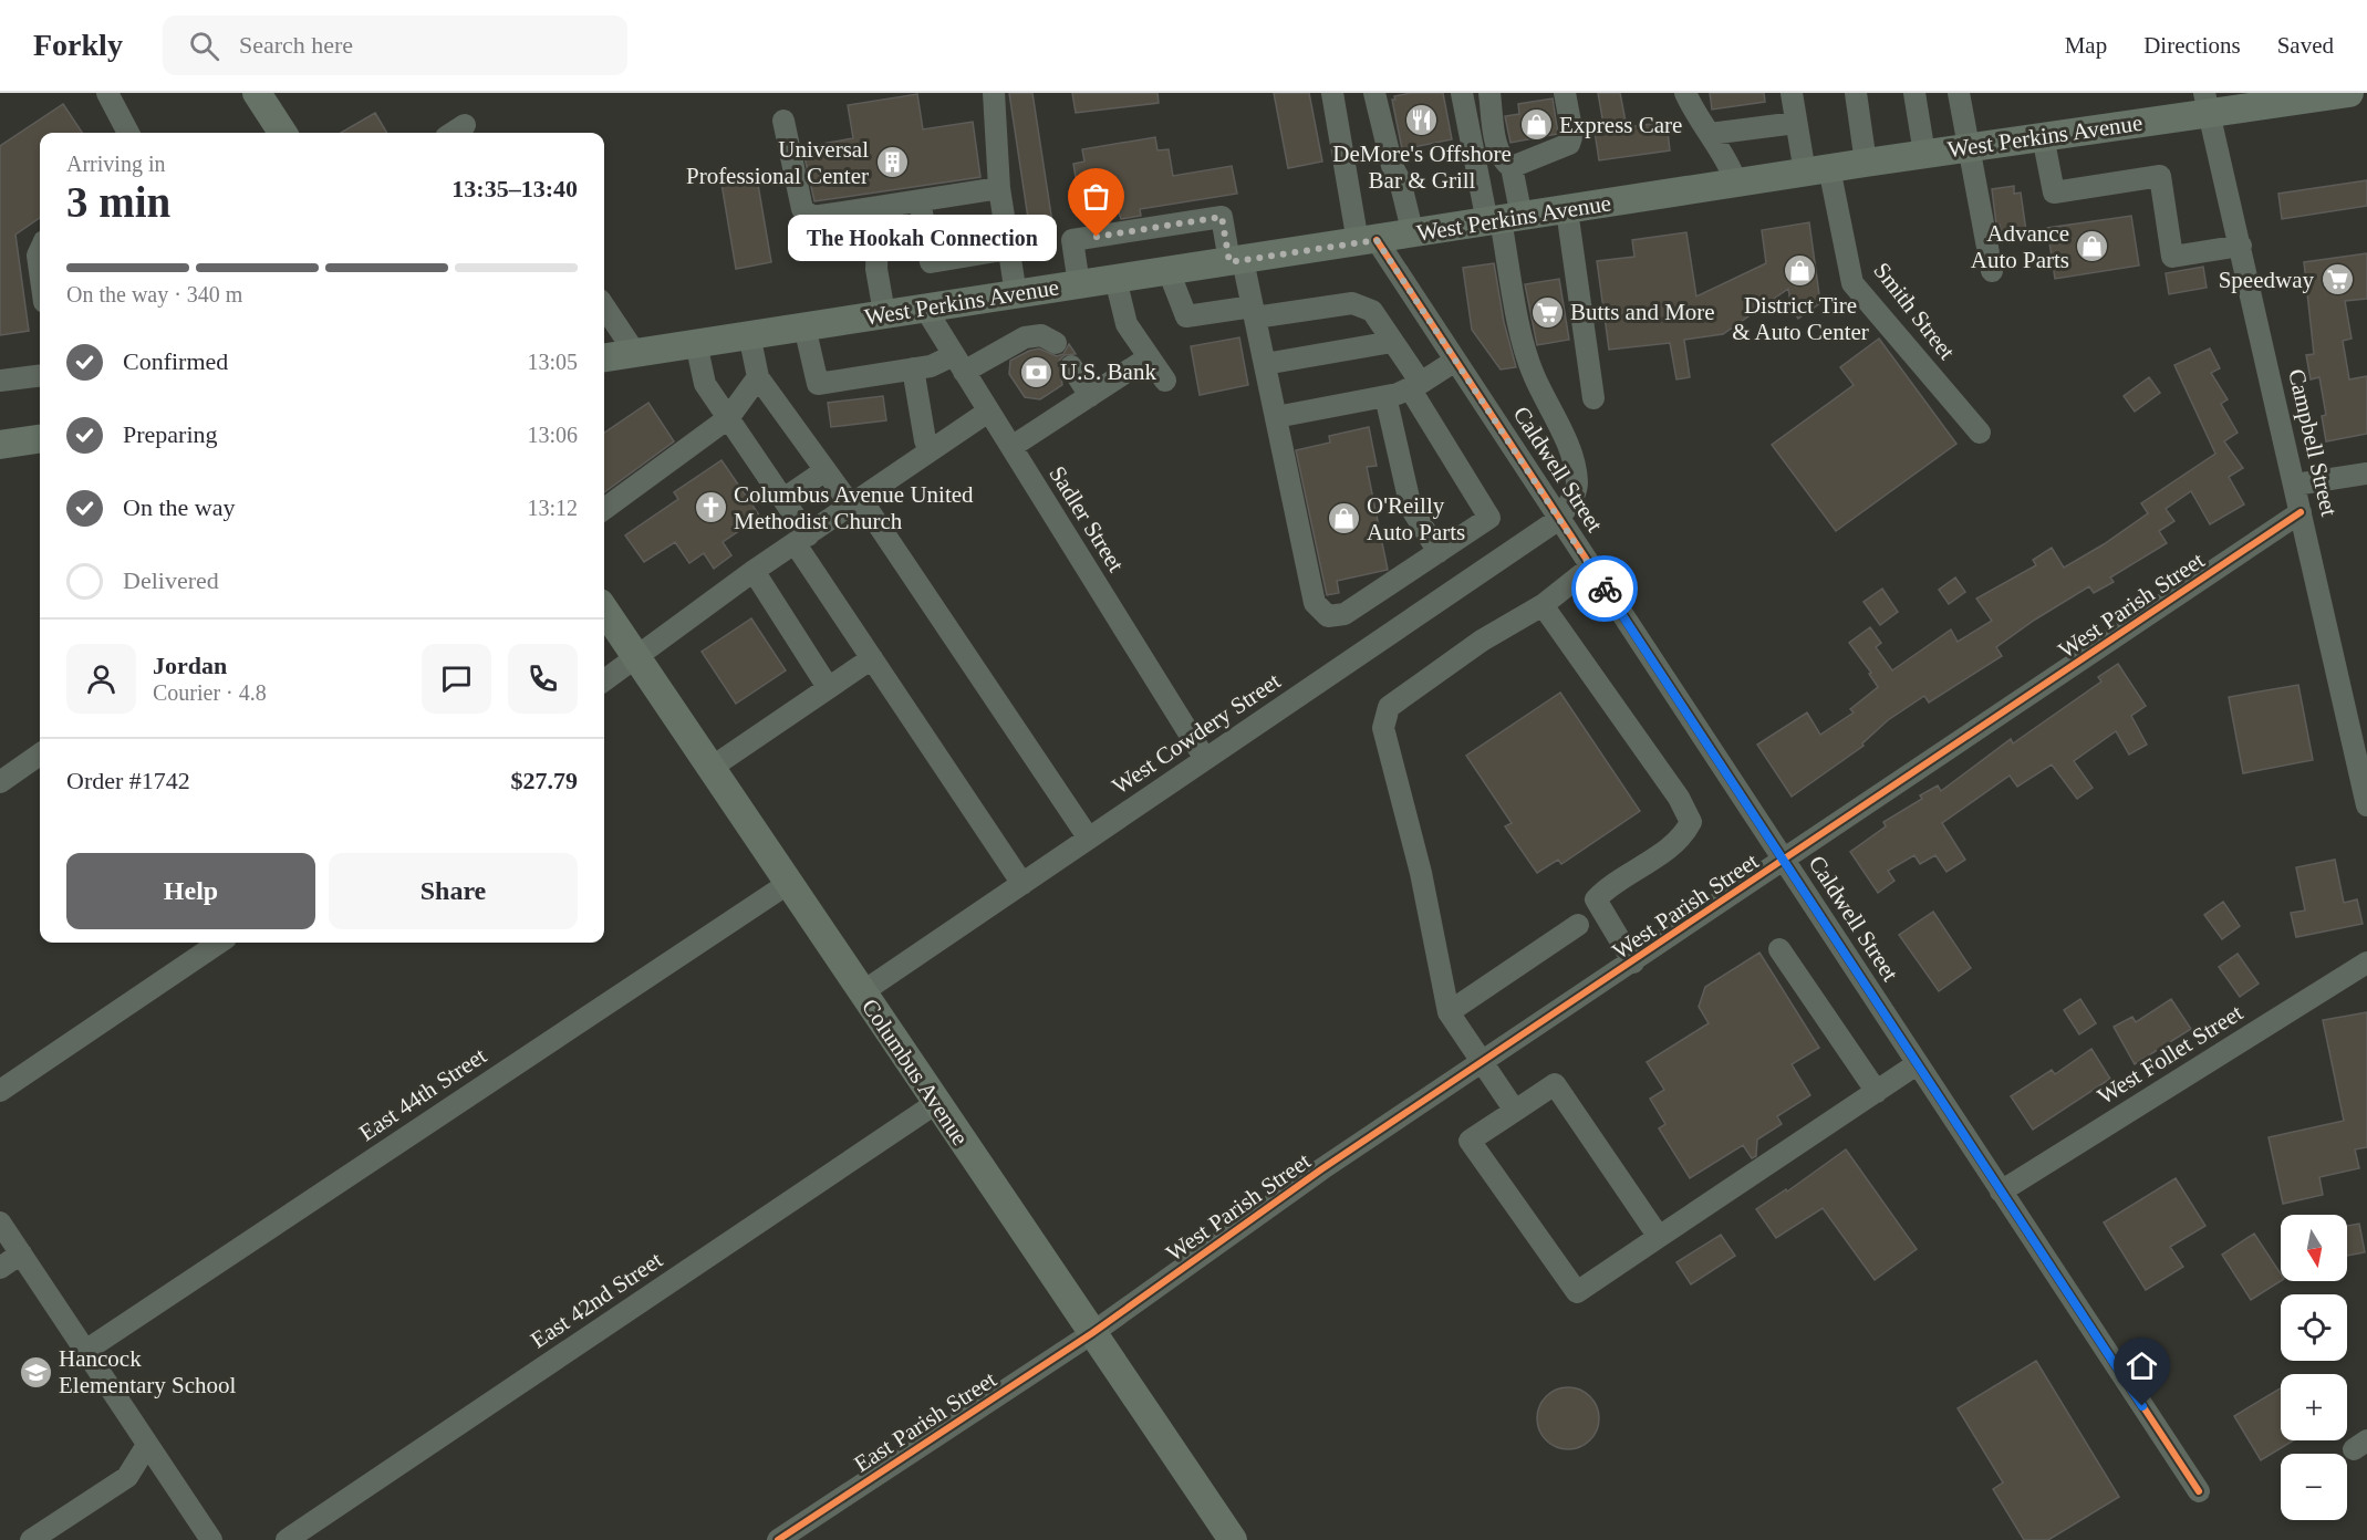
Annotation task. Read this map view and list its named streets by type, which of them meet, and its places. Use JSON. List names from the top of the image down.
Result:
{
  "streets": {
    "main road": ["West Perkins Avenue", "Columbus Avenue"],
    "street": [
      "Smith Street",
      "Campbell Street",
      "Caldwell Street",
      "Sadler Street",
      "West Parish Street",
      "West Cowdery Street",
      "West Follet Street",
      "East 44th Street",
      "East 42nd Street",
      "East Parish Street"
    ]
  },
  "crossings": [
    ["West Perkins Avenue", "Smith Street"],
    ["West Perkins Avenue", "Campbell Street"],
    ["West Perkins Avenue", "Caldwell Street"],
    ["West Perkins Avenue", "Sadler Street"],
    ["Campbell Street", "West Parish Street"],
    ["Caldwell Street", "West Parish Street"],
    ["Caldwell Street", "West Cowdery Street"],
    ["Caldwell Street", "West Follet Street"],
    ["Sadler Street", "West Cowdery Street"],
    ["West Parish Street", "Columbus Avenue"],
    ["West Parish Street", "East Parish Street"],
    ["West Cowdery Street", "Columbus Avenue"],
    ["Columbus Avenue", "East 44th Street"],
    ["Columbus Avenue", "East 42nd Street"],
    ["Columbus Avenue", "East Parish Street"]
  ],
  "places": {
    "restaurant": ["DeMore's Offshore Bar & Grill"],
    "shop": [
      "Express Care",
      "Advance Auto Parts",
      "District Tire & Auto Center",
      "O'Reilly Auto Parts"
    ],
    "building": ["Universal Professional Center"],
    "other": ["The Hookah Connection"],
    "supermarket": ["Speedway", "Butts and More"],
    "bank": ["U.S. Bank"],
    "church": ["Columbus Avenue United Methodist Church"],
    "school or university": ["Hancock Elementary School"]
  },
  "north": "bottom",
  "page": {
    "header": "Forkly",
    "search": "Search here",
    "nav": ["Map", "Directions", "Saved"],
    "heading": ["3 min", "Arriving in", "13:35–13:40"],
    "panel": [
      "Jordan",
      "Courier · 4.8",
      "Order #1742",
      "$27.79"
    ],
    "bubble": "The Hookah Connection",
    "bar": "On the way · 340 m",
    "list": [
      ["Confirmed", "13:05"],
      ["Preparing", "13:06"],
      ["On the way", "13:12"],
      "Delivered"
    ],
    "buttons": ["Help", "Share"],
    "map_buttons": ["+", "−"]
  }
}
